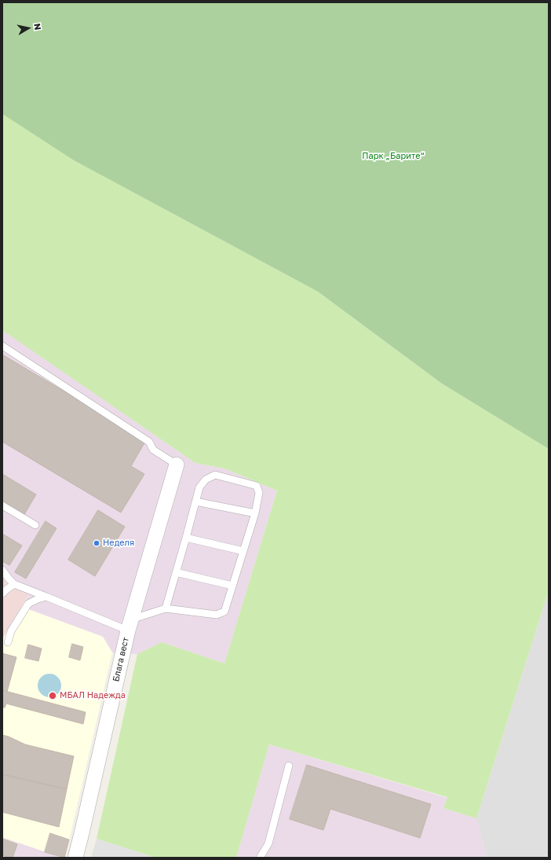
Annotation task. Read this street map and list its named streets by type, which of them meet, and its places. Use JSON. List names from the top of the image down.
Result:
{
  "streets": {
    "street": ["Блага вест"]
  },
  "parks": ["Парк „Барите“"],
  "places": ["Неделя", "МБАЛ Надежда"],
  "north": "right"
}
